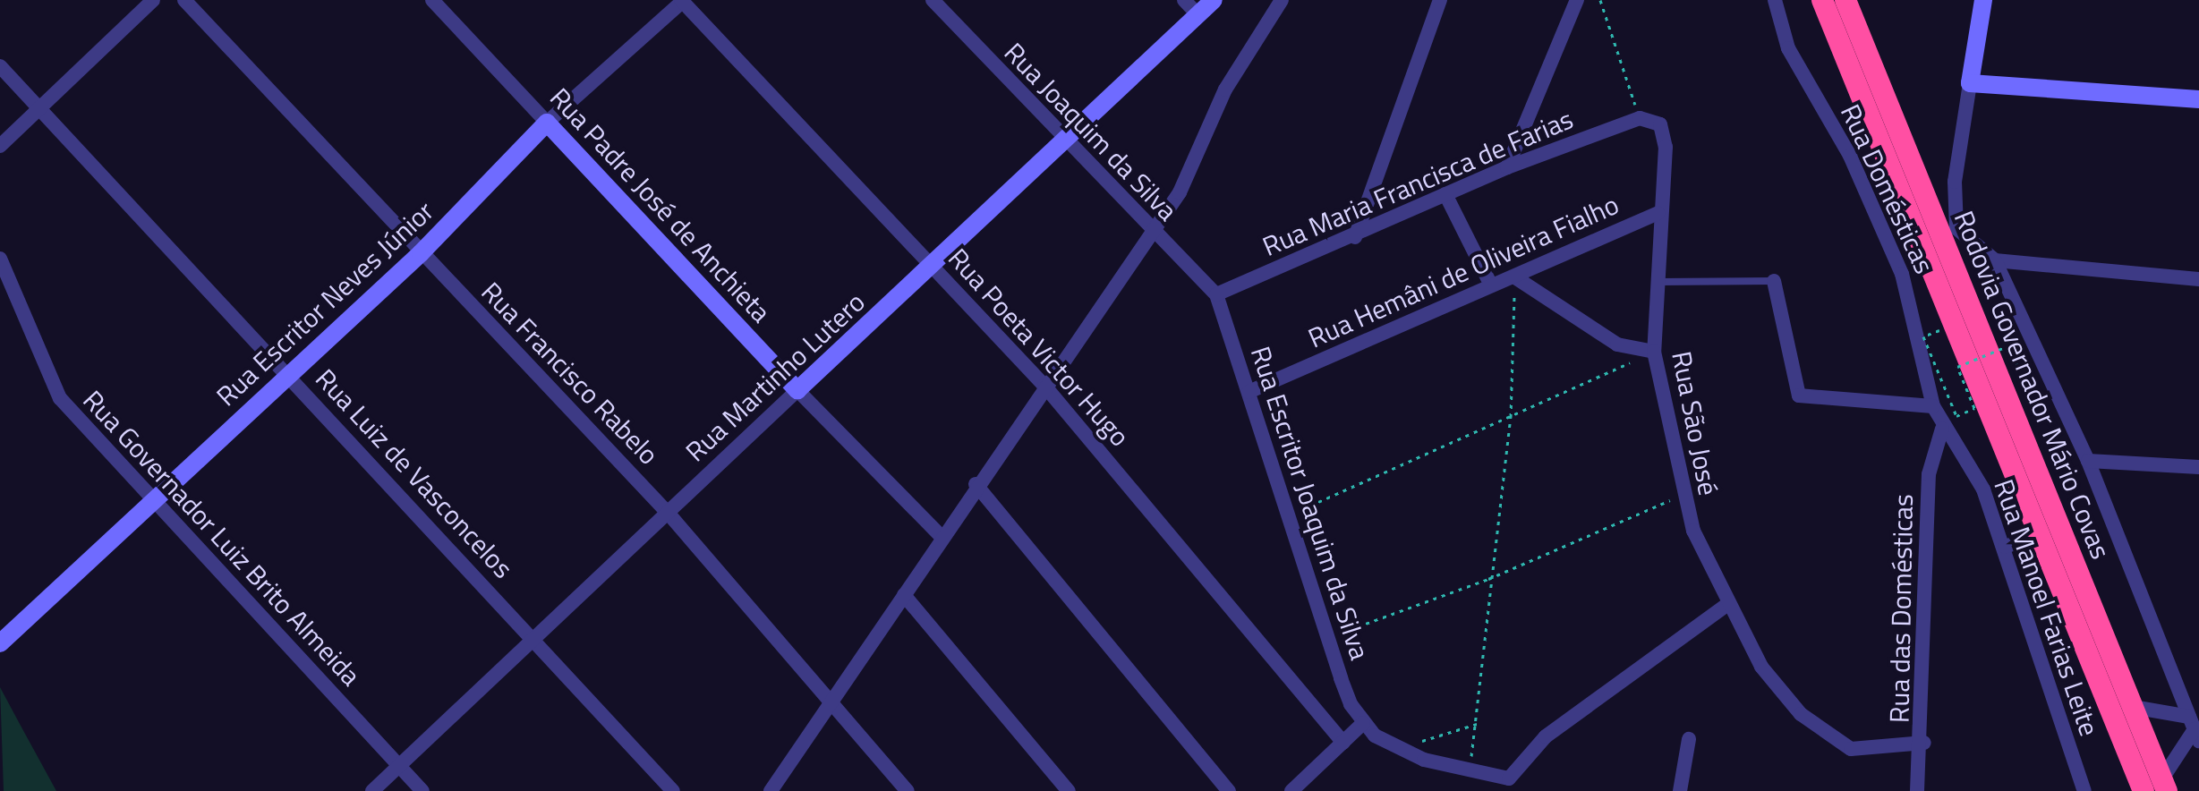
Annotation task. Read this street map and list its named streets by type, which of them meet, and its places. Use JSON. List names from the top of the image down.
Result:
{
  "streets": {
    "highway": ["Rodovia Governador Mário Covas"],
    "street": [
      "Rua Joaquim da Silva",
      "Rua Maria Francisca de Farias",
      "Rua Domésticas",
      "Rua Padre José de Anchieta",
      "Rua Hemâni de Oliveira Fialho",
      "Rua Escritor Neves Júnior",
      "Rua Poeta Victor Hugo",
      "Rua Francisco Rabelo",
      "Rua Martinho Lutero",
      "Rua São José",
      "Rua Luiz de Vasconcelos",
      "Rua Escritor Joaquim da Silva",
      "Rua Governador Luiz Brito Almeida",
      "Rua Manoel Farias Leite",
      "Rua das Domésticas"
    ]
  },
  "crossings": [
    ["Rua Joaquim da Silva", "Rua Maria Francisca de Farias"],
    ["Rua Joaquim da Silva", "Rua Martinho Lutero"],
    ["Rua Joaquim da Silva", "Rua Escritor Joaquim da Silva"],
    ["Rua Maria Francisca de Farias", "Rua São José"],
    ["Rua Maria Francisca de Farias", "Rua Escritor Joaquim da Silva"],
    ["Rua Domésticas", "Rua Manoel Farias Leite"],
    ["Rua Padre José de Anchieta", "Rua Escritor Neves Júnior"],
    ["Rua Padre José de Anchieta", "Rua Martinho Lutero"],
    ["Rua Hemâni de Oliveira Fialho", "Rua São José"],
    ["Rua Hemâni de Oliveira Fialho", "Rua Escritor Joaquim da Silva"],
    ["Rua Escritor Neves Júnior", "Rua Poeta Victor Hugo"],
    ["Rua Escritor Neves Júnior", "Rua Francisco Rabelo"],
    ["Rua Escritor Neves Júnior", "Rua Luiz de Vasconcelos"],
    ["Rua Escritor Neves Júnior", "Rua Governador Luiz Brito Almeida"],
    ["Rua Poeta Victor Hugo", "Rua Martinho Lutero"],
    ["Rua Francisco Rabelo", "Rua Martinho Lutero"],
    ["Rua Martinho Lutero", "Rua Luiz de Vasconcelos"],
    ["Rua Martinho Lutero", "Rua Governador Luiz Brito Almeida"],
    ["Rua São José", "Rua das Domésticas"],
    ["Rua Manoel Farias Leite", "Rua das Domésticas"]
  ]
}
